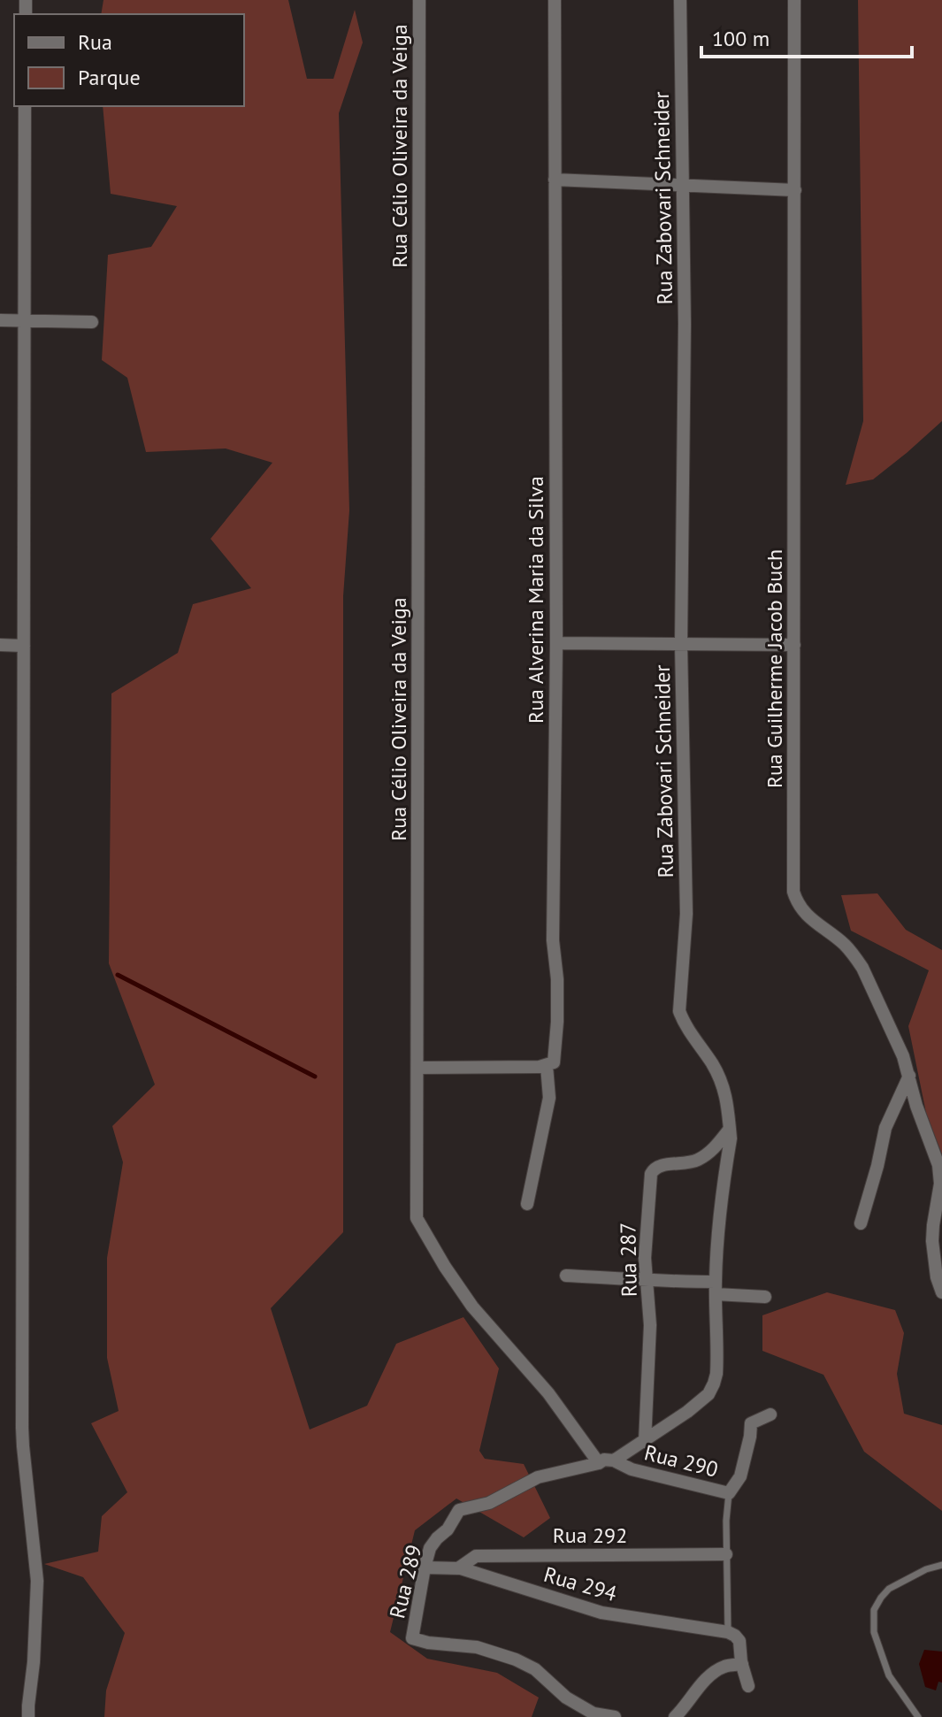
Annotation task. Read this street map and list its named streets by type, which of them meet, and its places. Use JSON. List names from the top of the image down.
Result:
{
  "streets": {
    "street": [
      "Rua Célio Oliveira da Veiga",
      "Rua Zabovari Schneider",
      "Rua Alverina Maria da Silva",
      "Rua Guilherme Jacob Buch",
      "Rua 287",
      "Rua 290",
      "Rua 292",
      "Rua 289",
      "Rua 294"
    ]
  },
  "crossings": [
    ["Rua Célio Oliveira da Veiga", "Rua Zabovari Schneider"],
    ["Rua Célio Oliveira da Veiga", "Rua 289"],
    ["Rua Zabovari Schneider", "Rua 287"],
    ["Rua Zabovari Schneider", "Rua 290"],
    ["Rua Zabovari Schneider", "Rua 289"],
    ["Rua 292", "Rua 294"],
    ["Rua 289", "Rua 294"]
  ],
  "legend": ["Rua", "Parque"],
  "scale_bar": "100 m"
}
